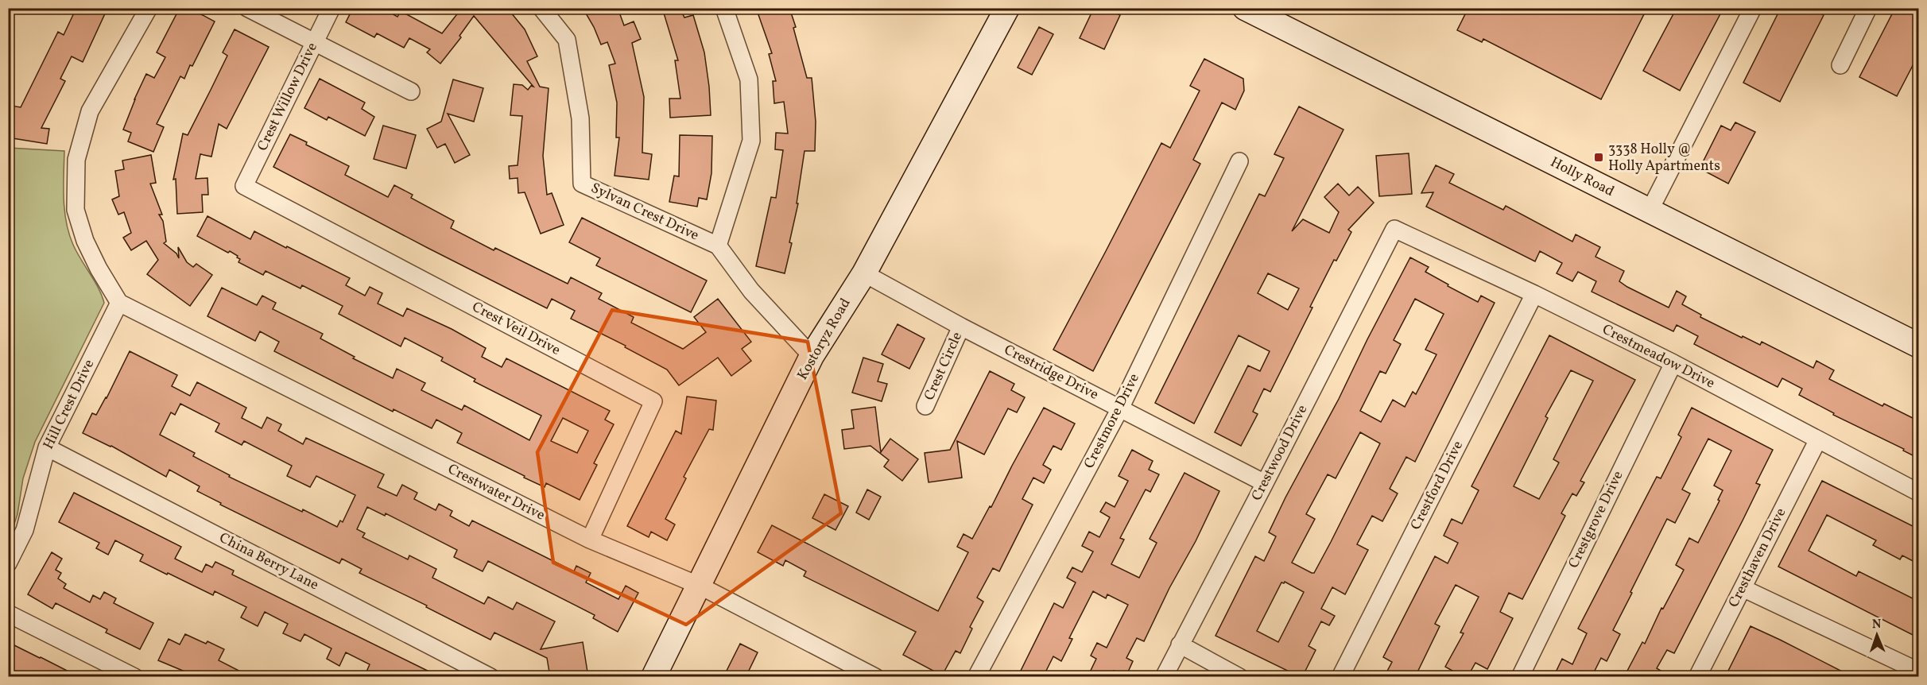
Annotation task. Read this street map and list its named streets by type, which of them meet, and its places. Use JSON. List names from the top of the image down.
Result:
{
  "streets": {
    "main road": ["Holly Road", "Kostoryz Road"],
    "street": [
      "Crest Willow Drive",
      "Sylvan Crest Drive",
      "Crest Veil Drive",
      "Crestmeadow Drive",
      "Crest Circle",
      "Crestridge Drive",
      "Hill Crest Drive",
      "Crestmore Drive",
      "Crestwood Drive",
      "Crestford Drive",
      "Crestwater Drive",
      "Crestgrove Drive",
      "Cresthaven Drive",
      "China Berry Lane"
    ]
  },
  "crossings": [
    ["Crest Willow Drive", "Crest Veil Drive"],
    ["Sylvan Crest Drive", "Kostoryz Road"],
    ["Crest Veil Drive", "Crestwater Drive"],
    ["Kostoryz Road", "Crestridge Drive"],
    ["Kostoryz Road", "Crestwater Drive"],
    ["Crestmeadow Drive", "Crestwood Drive"],
    ["Crestmeadow Drive", "Crestford Drive"],
    ["Crestmeadow Drive", "Crestgrove Drive"],
    ["Crestmeadow Drive", "Cresthaven Drive"],
    ["Crest Circle", "Crestridge Drive"],
    ["Crestridge Drive", "Crestmore Drive"],
    ["Crestridge Drive", "Crestwood Drive"],
    ["Hill Crest Drive", "Crestwater Drive"],
    ["Hill Crest Drive", "China Berry Lane"]
  ],
  "places": {
    "transit": ["3338 Holly @ Holly Apartments"]
  },
  "north": "top"
}
